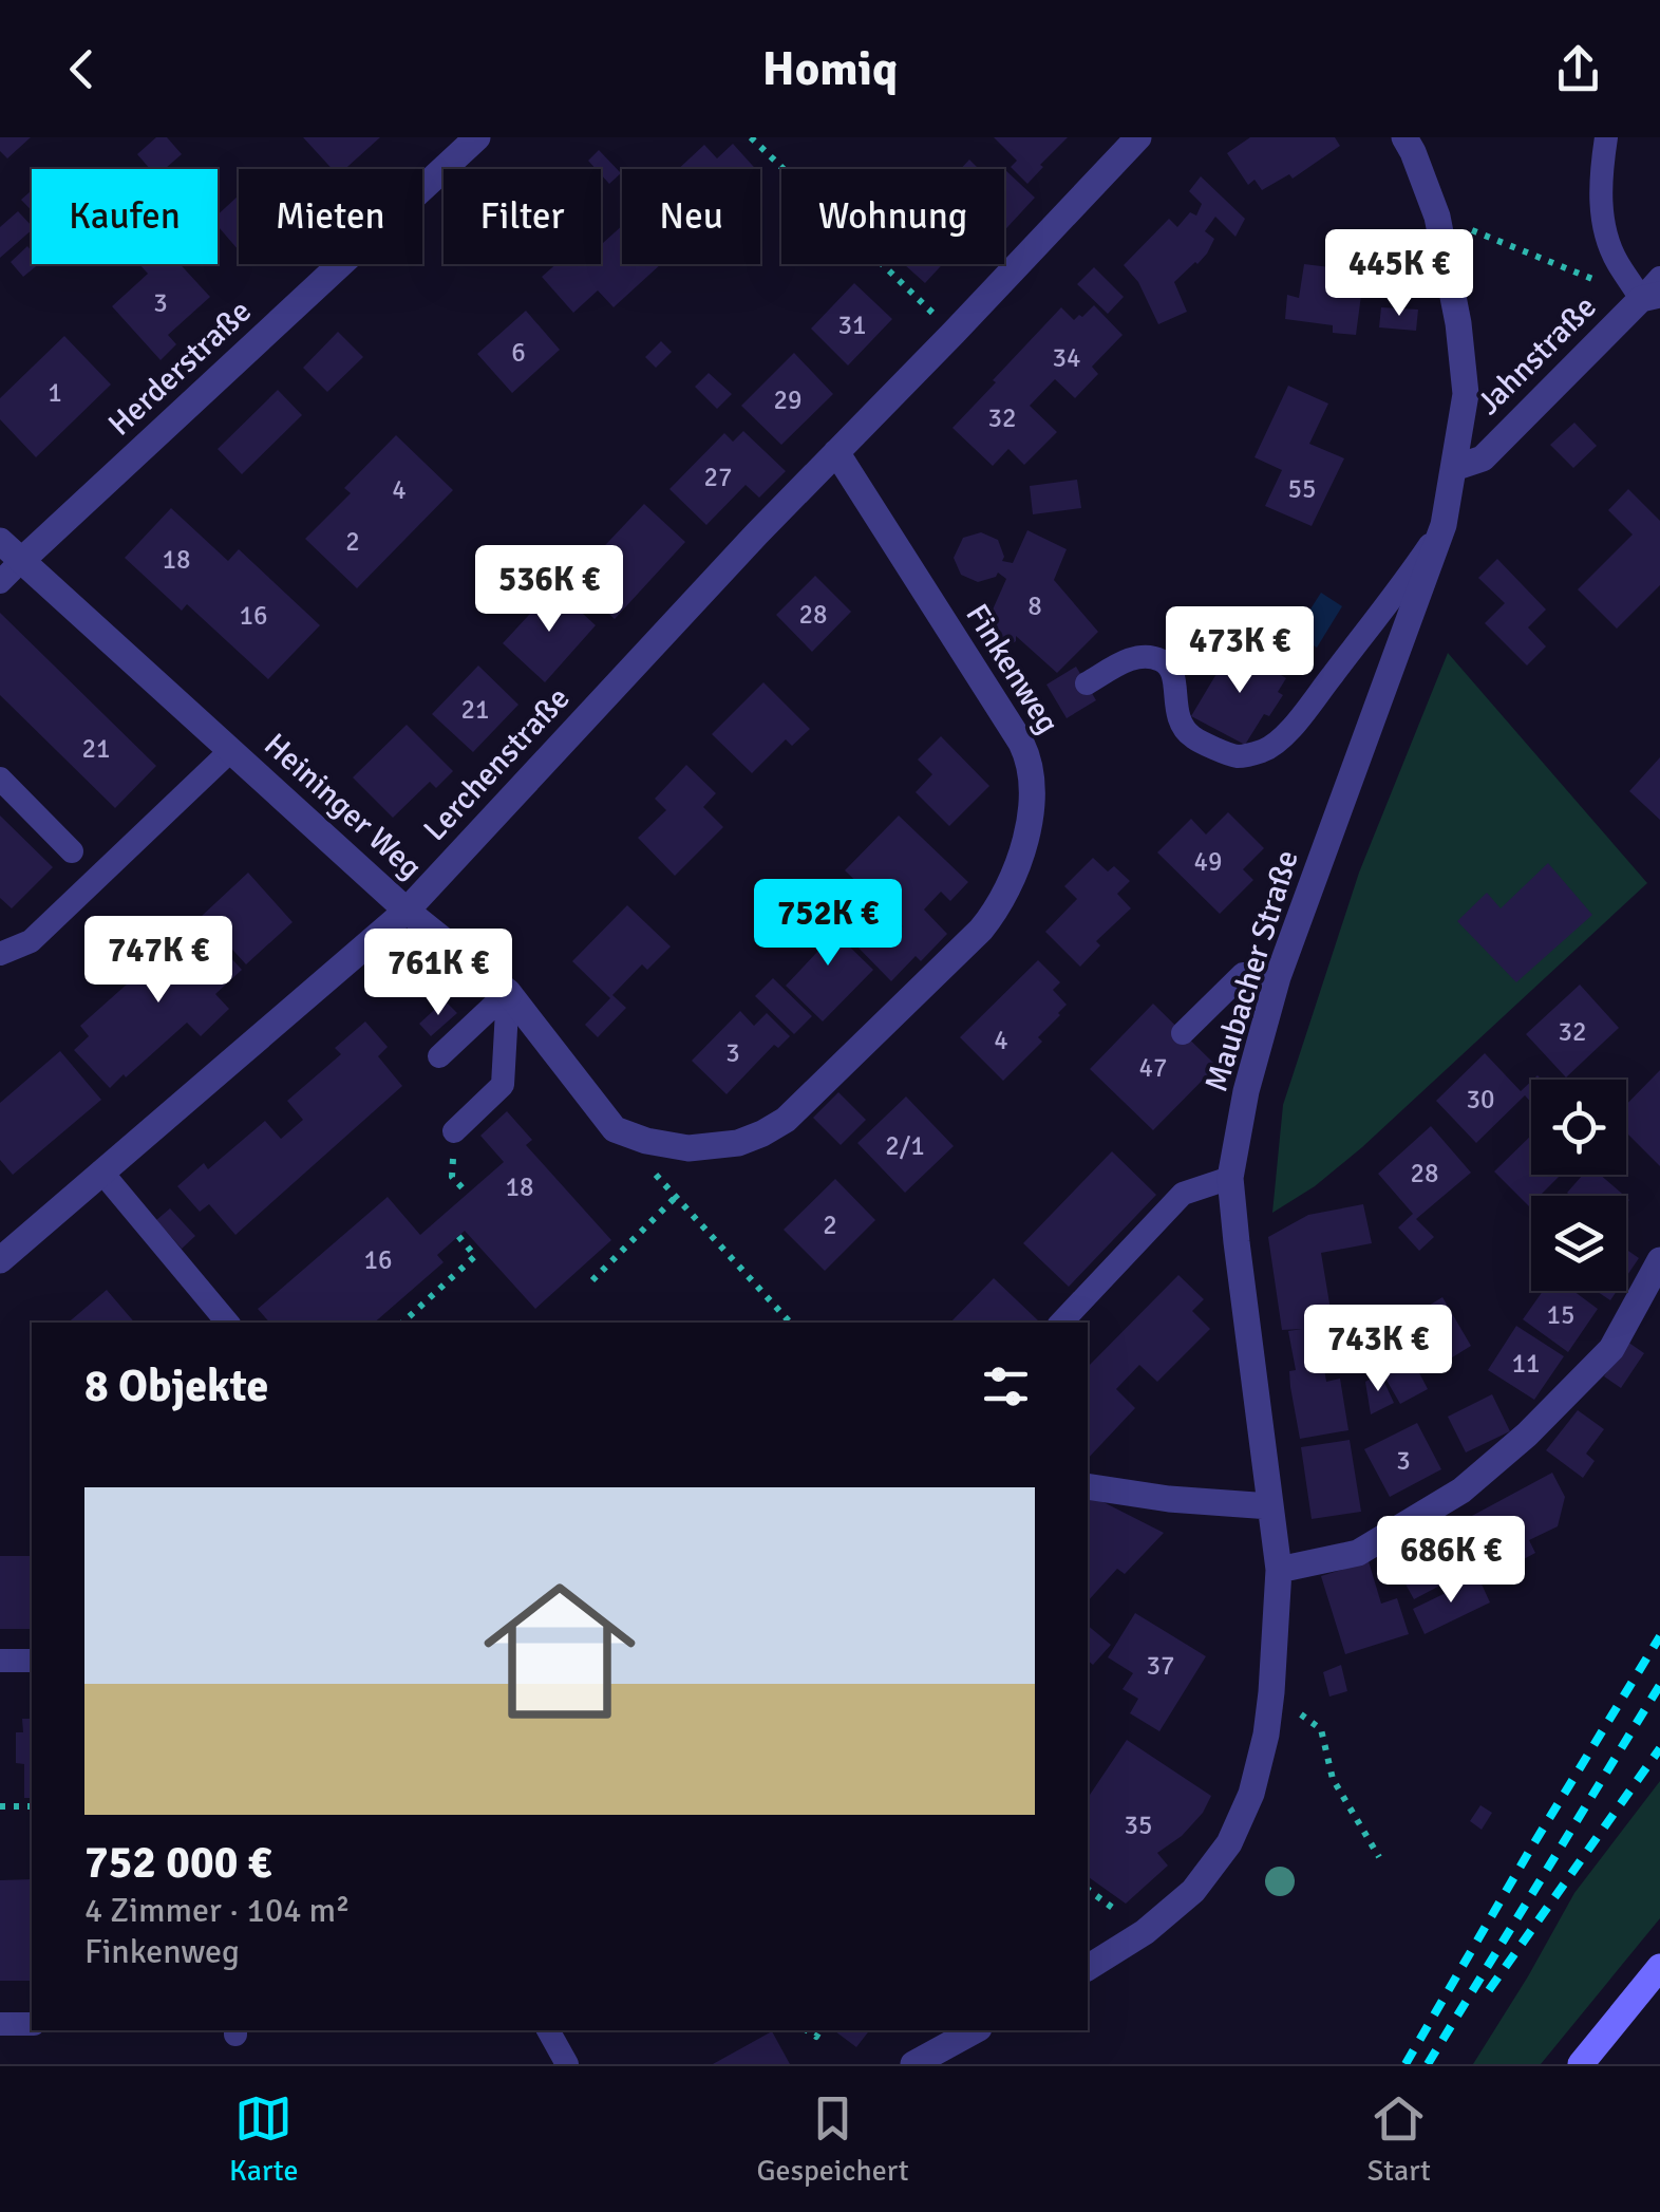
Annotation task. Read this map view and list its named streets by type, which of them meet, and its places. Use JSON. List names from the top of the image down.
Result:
{
  "streets": {
    "street": [
      "Jahnstraße",
      "Herderstraße",
      "Finkenweg",
      "Lerchenstraße",
      "Heininger Weg",
      "Maubacher Straße"
    ]
  },
  "crossings": [
    ["Jahnstraße", "Maubacher Straße"],
    ["Herderstraße", "Heininger Weg"],
    ["Finkenweg", "Lerchenstraße"],
    ["Finkenweg", "Heininger Weg"],
    ["Lerchenstraße", "Heininger Weg"]
  ],
  "house_numbers": [
    "3",
    "31",
    "6",
    "34",
    "1",
    "29",
    "32",
    "27",
    "55",
    "4",
    "2",
    "18",
    "8",
    "28",
    "16",
    "21",
    "21",
    "49",
    "32",
    "4",
    "3",
    "47",
    "30",
    "2/1",
    "28",
    "18",
    "2",
    "16",
    "15",
    "11",
    "3",
    "37",
    "35"
  ],
  "page": {
    "header": "Homiq",
    "chip": [
      "Kaufen",
      "Mieten",
      "Filter",
      "Neu",
      "Wohnung"
    ],
    "price": [
      "445K €",
      "536K €",
      "473K €",
      "752K €",
      "747K €",
      "761K €",
      "743K €",
      "686K €"
    ],
    "heading": "8 Objekte",
    "list": [
      {
        "name": "752 000 €",
        "note": "4 Zimmer · 104 m² · Finkenweg"
      }
    ],
    "tabs": ["Karte", "Gespeichert", "Start"]
  }
}
